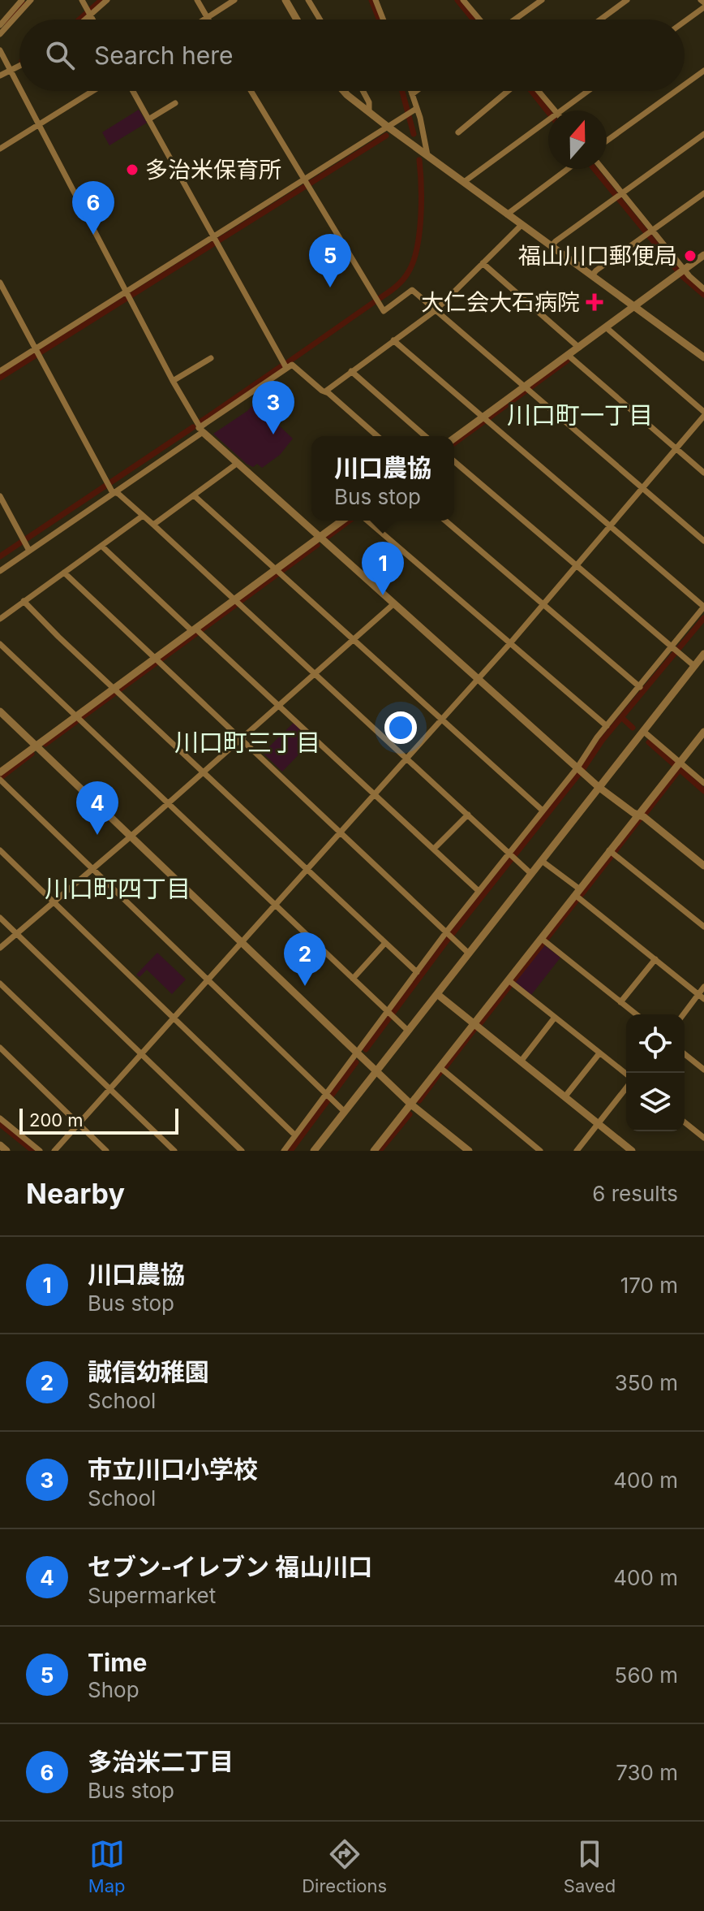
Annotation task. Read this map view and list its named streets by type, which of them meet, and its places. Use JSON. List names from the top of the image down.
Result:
{
  "districts": ["川口町一丁目", "川口町三丁目", "川口町四丁目"],
  "places": {
    "other": ["多治米保育所", "福山川口郵便局"],
    "health": ["大仁会大石病院"]
  },
  "scale_bar": "200 m",
  "north": "top",
  "page": {
    "search": "Search here",
    "pins": [
      "6",
      "5",
      "3",
      "1",
      "4",
      "2"
    ],
    "popup": ["川口農協", "Bus stop"],
    "scale": "200 m",
    "heading": ["Nearby", "6 results"],
    "list": [
      {
        "mark": "1",
        "name": "川口農協",
        "note": "Bus stop",
        "value": "170 m"
      },
      {
        "mark": "2",
        "name": "誠信幼稚園",
        "note": "School",
        "value": "350 m"
      },
      {
        "mark": "3",
        "name": "市立川口小学校",
        "note": "School",
        "value": "400 m"
      },
      {
        "mark": "4",
        "name": "セブン-イレブン 福山川口",
        "note": "Supermarket",
        "value": "400 m"
      },
      {
        "mark": "5",
        "name": "Time",
        "note": "Shop",
        "value": "560 m"
      },
      {
        "mark": "6",
        "name": "多治米二丁目",
        "note": "Bus stop",
        "value": "730 m"
      }
    ],
    "nav": ["Map", "Directions", "Saved"]
  }
}
